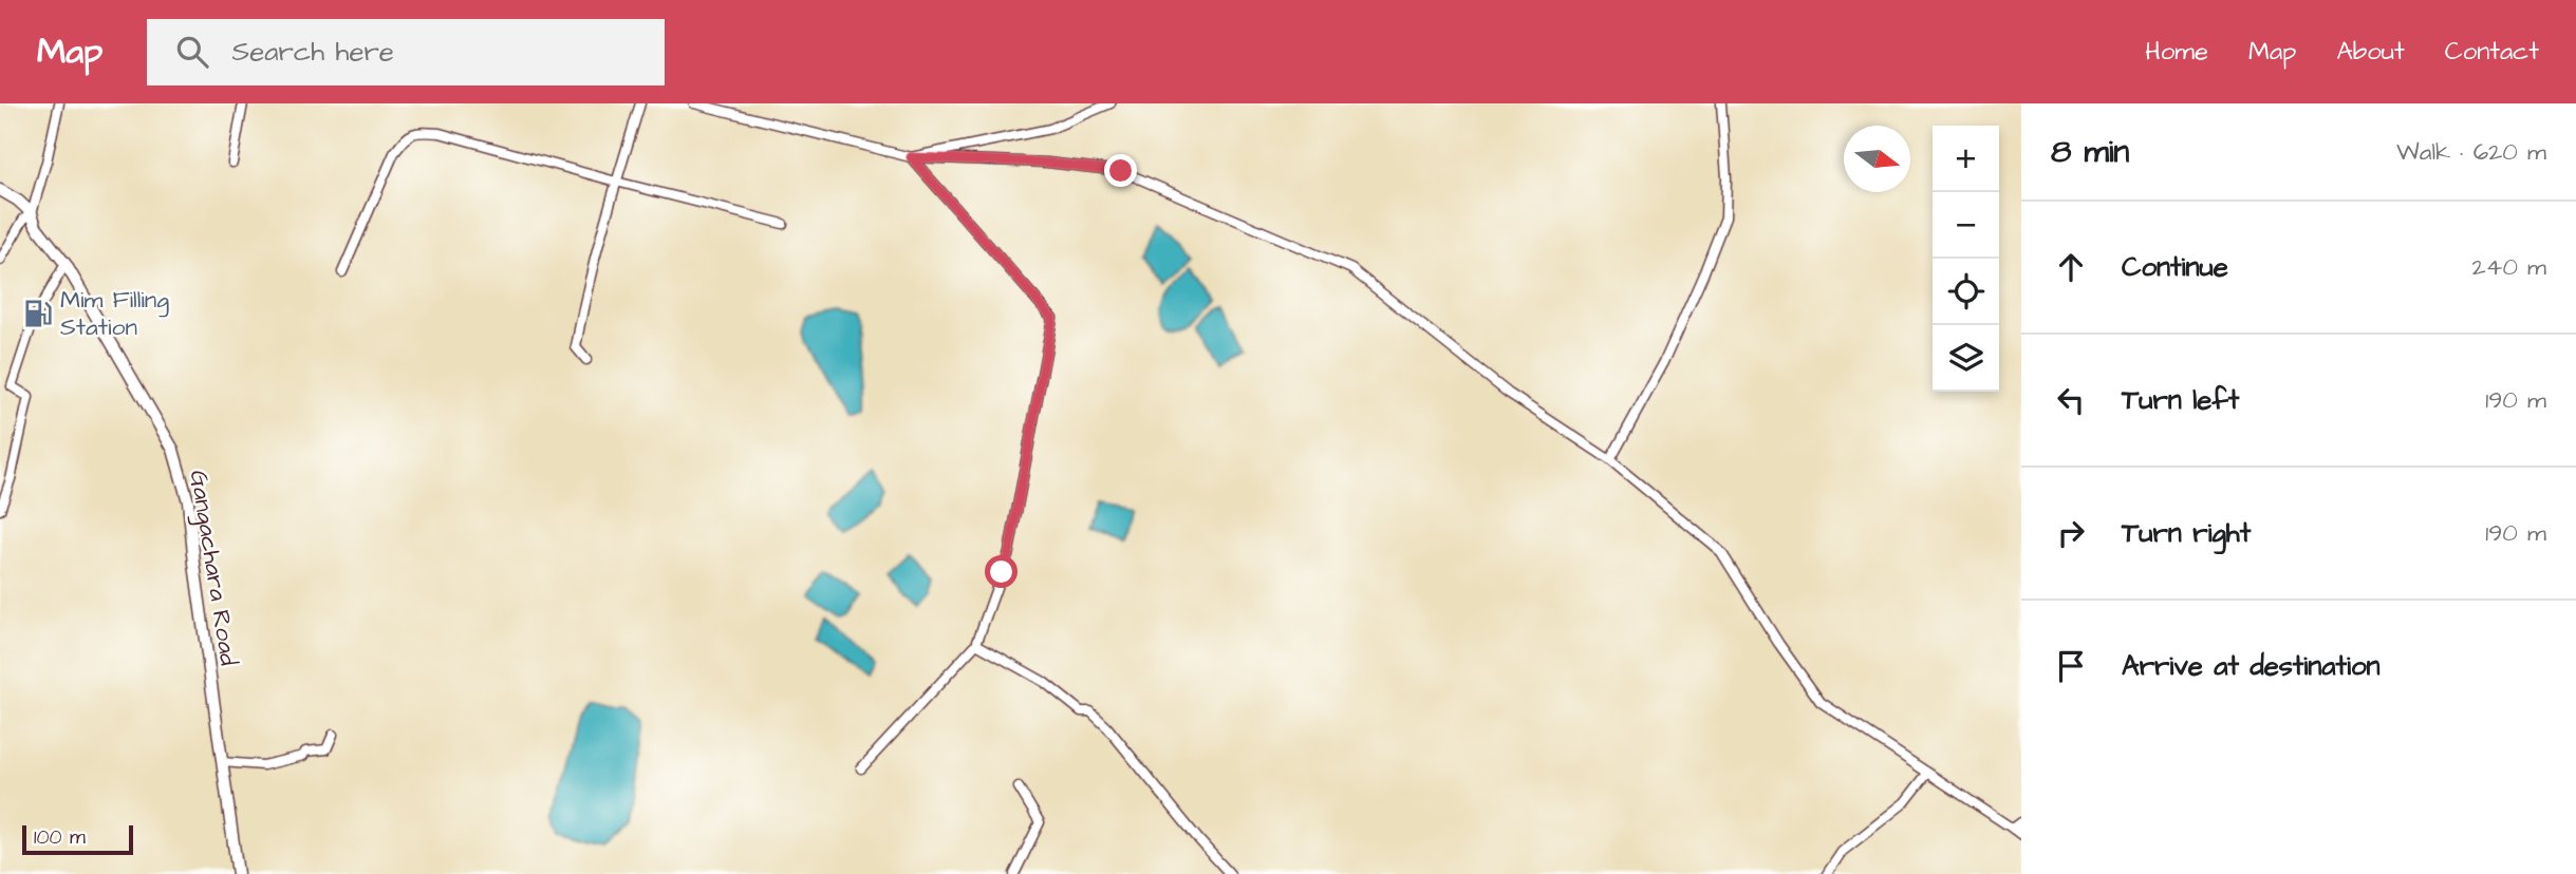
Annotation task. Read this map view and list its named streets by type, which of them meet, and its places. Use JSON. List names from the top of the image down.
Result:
{
  "streets": {
    "main road": ["Gangachara Road"]
  },
  "places": {
    "fuel station": ["Mim Filling Station"]
  },
  "scale_bar": "100 m",
  "north": "right",
  "page": {
    "header": "Map",
    "search": "Search here",
    "nav": [
      "Home",
      "Map",
      "About",
      "Contact"
    ],
    "heading": ["8 min", "Walk · 620 m"],
    "map_buttons": ["+", "−"],
    "list": [
      ["Continue", "240 m"],
      ["Turn left", "190 m"],
      ["Turn right", "190 m"],
      "Arrive at destination"
    ],
    "scale": "100 m"
  }
}
